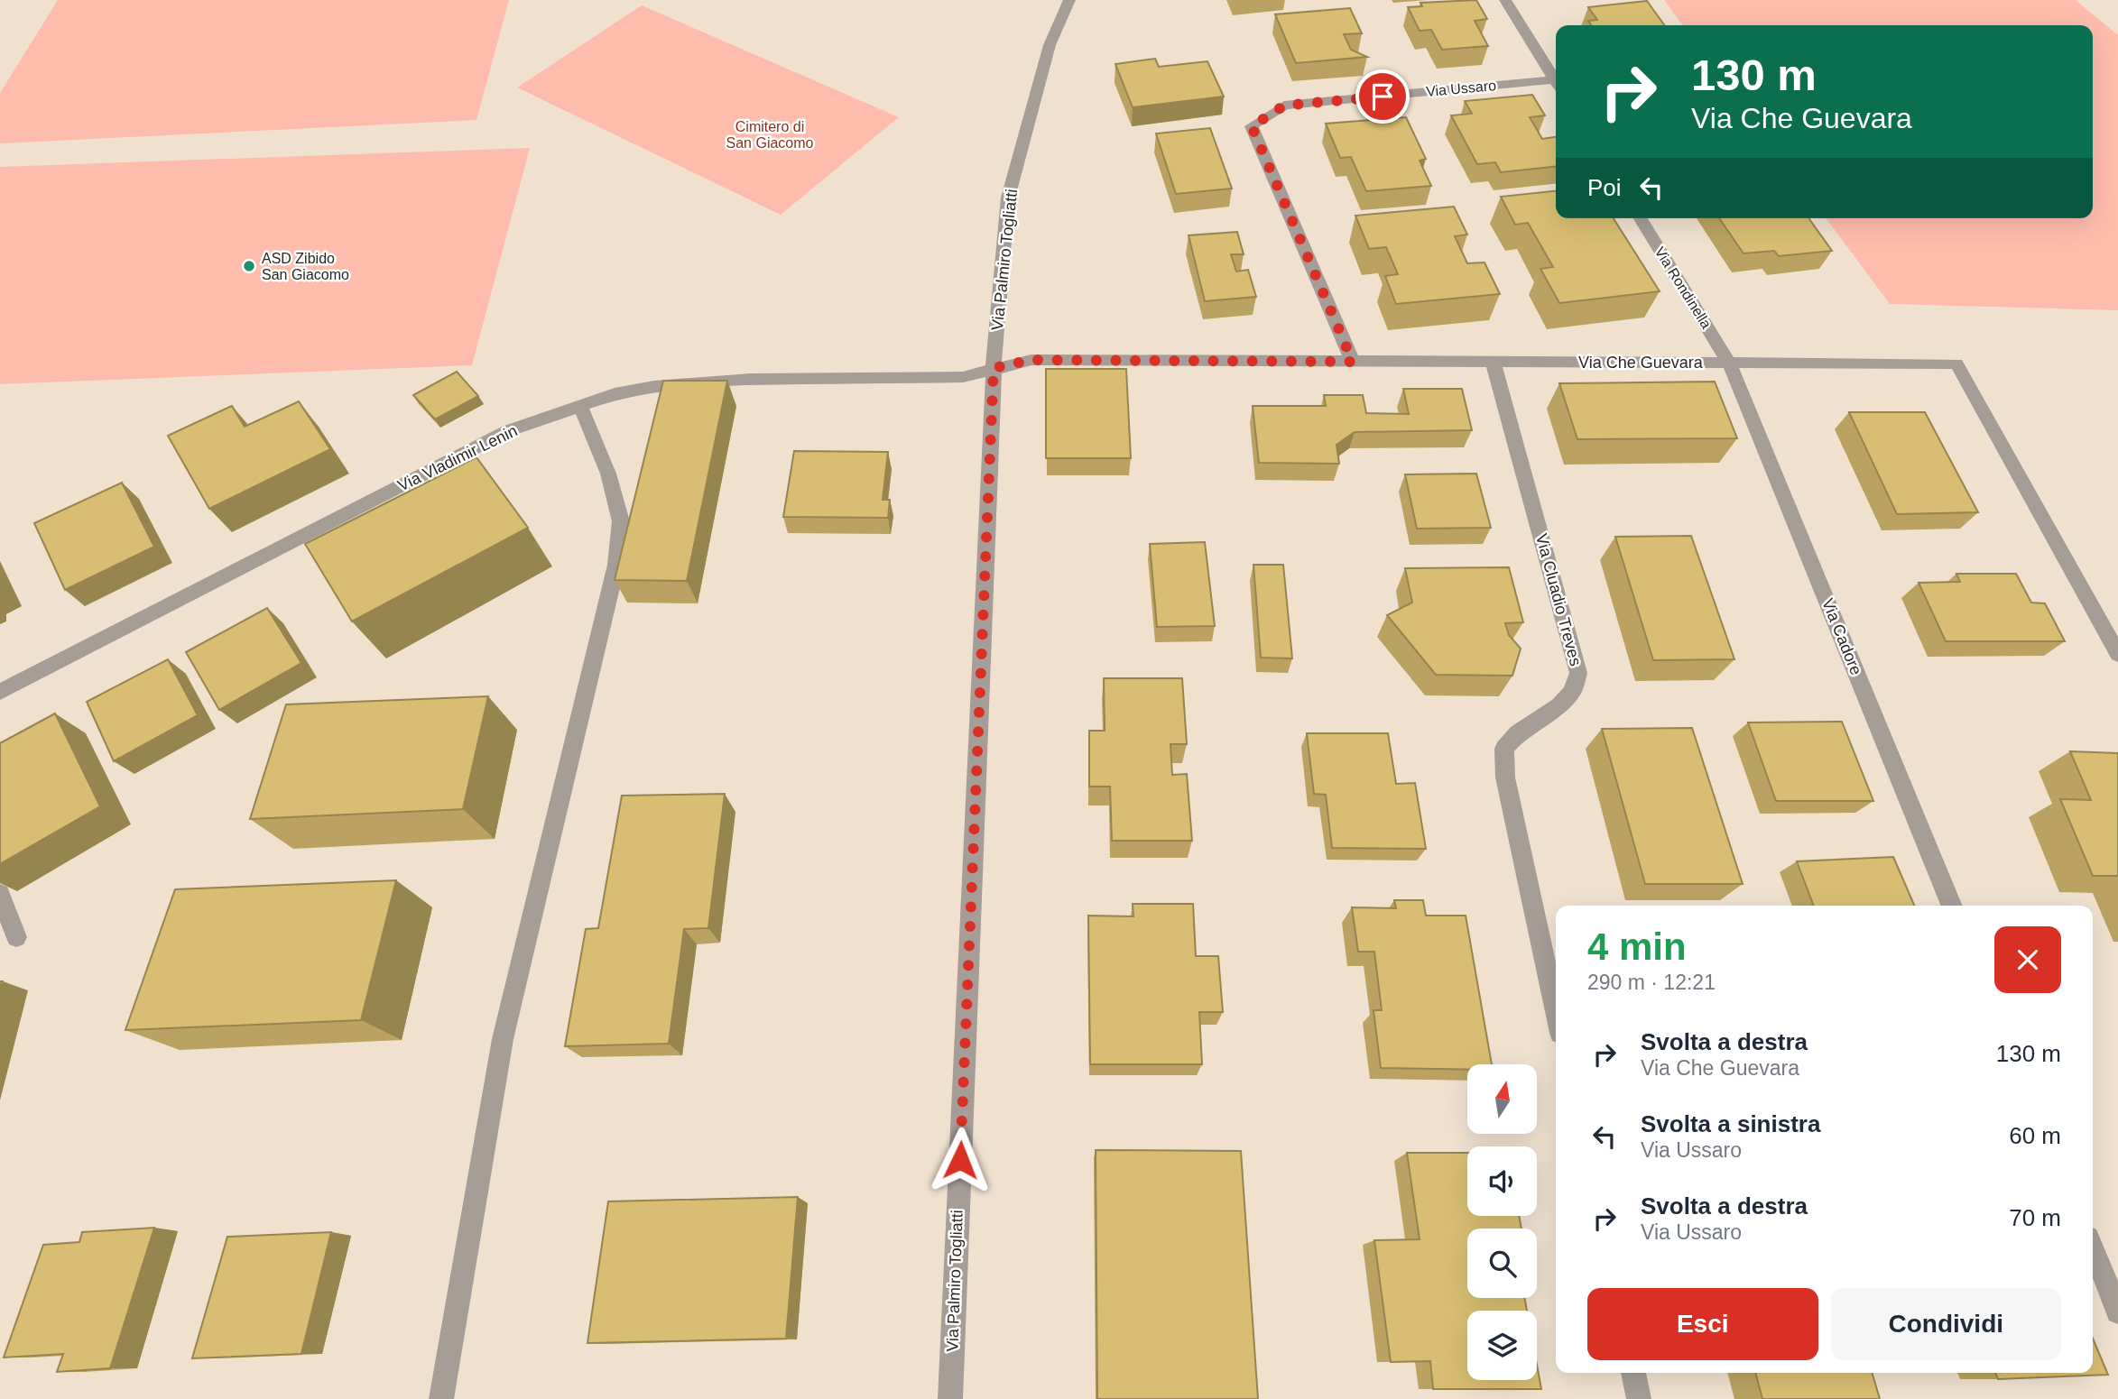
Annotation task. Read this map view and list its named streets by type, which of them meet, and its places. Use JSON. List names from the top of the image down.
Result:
{
  "streets": {
    "street": [
      "Via Ussaro",
      "Via Palmiro Togliatti",
      "Via Rondinella",
      "Via Che Guevara",
      "Via Vladimir Lenin",
      "Via Cluadio Treves",
      "Via Cadore"
    ]
  },
  "crossings": [
    ["Via Ussaro", "Via Che Guevara"],
    ["Via Palmiro Togliatti", "Via Che Guevara"],
    ["Via Palmiro Togliatti", "Via Vladimir Lenin"],
    ["Via Rondinella", "Via Che Guevara"],
    ["Via Rondinella", "Via Cadore"],
    ["Via Che Guevara", "Via Vladimir Lenin"],
    ["Via Che Guevara", "Via Cluadio Treves"],
    ["Via Che Guevara", "Via Cadore"]
  ],
  "parks": ["Cimitero di San Giacomo"],
  "places": ["ASD Zibido San Giacomo"],
  "north": "top",
  "page": {
    "turn": ["130 m", "Via Che Guevara"],
    "then": "Poi",
    "heading": ["4 min", "290 m · 12:21"],
    "list": [
      {
        "name": "Svolta a destra",
        "note": "Via Che Guevara",
        "value": "130 m"
      },
      {
        "name": "Svolta a sinistra",
        "note": "Via Ussaro",
        "value": "60 m"
      },
      {
        "name": "Svolta a destra",
        "note": "Via Ussaro",
        "value": "70 m"
      }
    ],
    "buttons": ["Esci", "Condividi"]
  }
}
